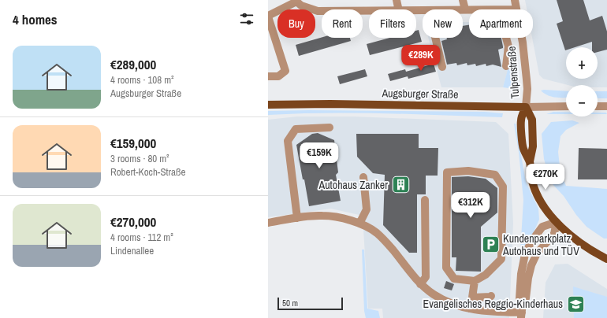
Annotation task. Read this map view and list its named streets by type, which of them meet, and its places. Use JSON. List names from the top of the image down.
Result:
{
  "streets": {
    "main road": ["Augsburger Straße"],
    "street": ["Tulpenstraße"]
  },
  "crossings": [
    ["Tulpenstraße", "Augsburger Straße"]
  ],
  "places": {
    "building": ["Autohaus Zanker"],
    "parking": ["Kundenparkplatz Autohaus und TÜV"],
    "school or university": ["Evangelisches Reggio-Kinderhaus"]
  },
  "scale_bar": "50 m",
  "page": {
    "heading": "4 homes",
    "chip": [
      "Buy",
      "Rent",
      "Filters",
      "New",
      "Apartment"
    ],
    "list": [
      {
        "name": "€289,000",
        "note": "4 rooms · 108 m² · Augsburger Straße"
      },
      {
        "name": "€159,000",
        "note": "3 rooms · 80 m² · Robert-Koch-Straße"
      },
      {
        "name": "€270,000",
        "note": "4 rooms · 112 m² · Lindenallee"
      }
    ],
    "price": [
      "€289K",
      "€159K",
      "€270K",
      "€312K"
    ],
    "map_buttons": ["+", "−"],
    "scale": "50 m"
  }
}
